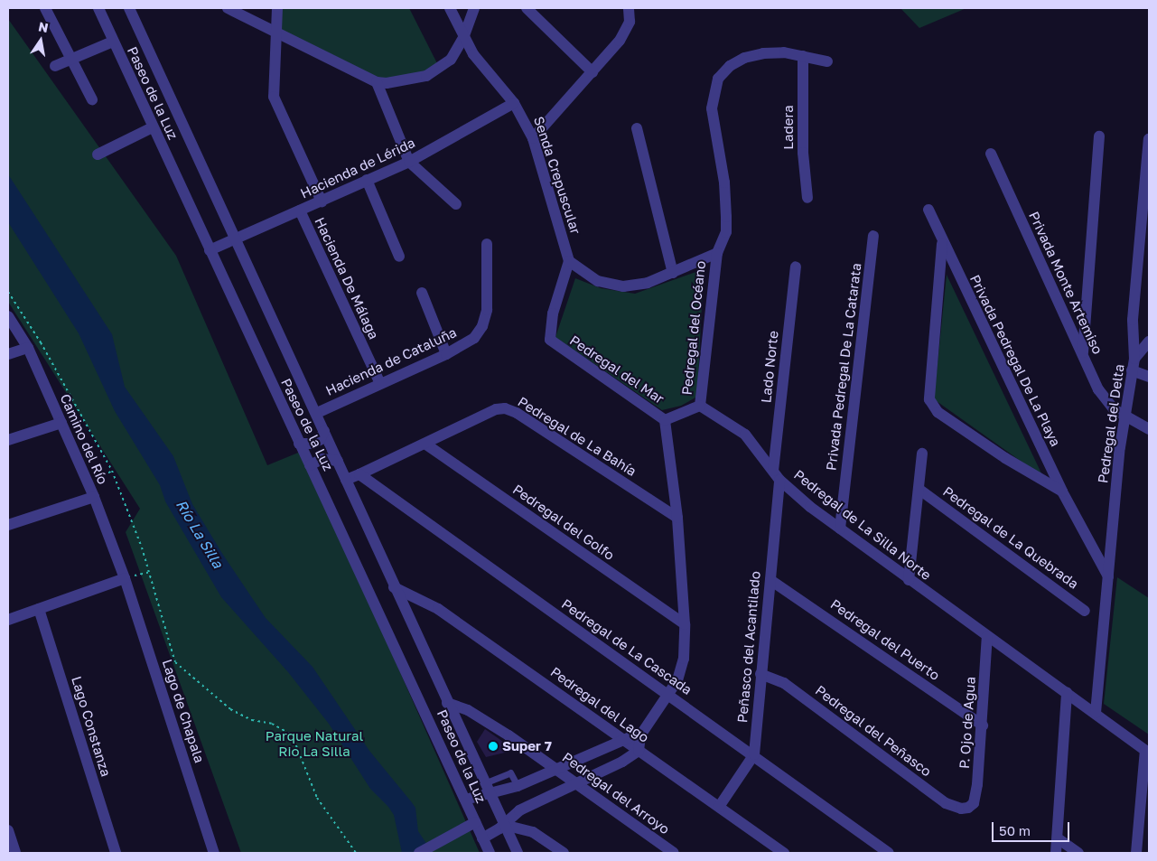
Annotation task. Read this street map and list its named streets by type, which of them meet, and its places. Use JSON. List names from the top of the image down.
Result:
{
  "streets": {
    "street": [
      "Paseo de la Luz",
      "Ladera",
      "Hacienda de Lérida",
      "Senda Crepuscular",
      "Hacienda De Málaga",
      "Privada Monte Artemiso",
      "Pedregal del Océano",
      "Privada Pedregal De La Playa",
      "Hacienda de Cataluña",
      "Lado Norte",
      "Privada Pedregal De La Catarata",
      "Pedregal del Mar",
      "Pedregal del Delta",
      "Pedregal de La Bahía",
      "Camino del Río",
      "Pedregal del Golfo",
      "Pedregal de La Silla Norte",
      "Pedregal de La Quebrada",
      "Pedregal del Puerto",
      "Pedregal de La Cascada",
      "Peñasco del Acantilado",
      "Pedregal del Lago",
      "Lago de Chapala",
      "P. Ojo de Agua",
      "Lago Constanza",
      "Pedregal del Peñasco",
      "Pedregal del Arroyo"
    ]
  },
  "crossings": [
    ["Paseo de la Luz", "Hacienda de Lérida"],
    ["Paseo de la Luz", "Hacienda de Cataluña"],
    ["Paseo de la Luz", "Pedregal del Lago"],
    ["Paseo de la Luz", "Pedregal del Arroyo"],
    ["Ladera", "Pedregal del Océano"],
    ["Hacienda de Lérida", "Senda Crepuscular"],
    ["Hacienda de Lérida", "Hacienda De Málaga"],
    ["Senda Crepuscular", "Pedregal del Océano"],
    ["Senda Crepuscular", "Pedregal del Mar"],
    ["Hacienda De Málaga", "Hacienda de Cataluña"],
    ["Privada Monte Artemiso", "Pedregal del Delta"],
    ["Pedregal del Océano", "Pedregal del Mar"],
    ["Pedregal del Océano", "Pedregal de La Silla Norte"],
    ["Privada Pedregal De La Playa", "Pedregal del Delta"],
    ["Lado Norte", "Pedregal de La Silla Norte"],
    ["Lado Norte", "Peñasco del Acantilado"],
    ["Privada Pedregal De La Catarata", "Pedregal de La Silla Norte"],
    ["Pedregal del Delta", "Pedregal de La Silla Norte"],
    ["Pedregal de La Bahía", "Pedregal del Golfo"],
    ["Pedregal de La Bahía", "Pedregal de La Cascada"],
    ["Camino del Río", "Lago de Chapala"],
    ["Pedregal de La Silla Norte", "Peñasco del Acantilado"],
    ["Pedregal de La Silla Norte", "P. Ojo de Agua"],
    ["Pedregal del Puerto", "Peñasco del Acantilado"],
    ["Pedregal del Puerto", "P. Ojo de Agua"],
    ["Pedregal de La Cascada", "Peñasco del Acantilado"],
    ["Peñasco del Acantilado", "Pedregal del Lago"],
    ["Peñasco del Acantilado", "Pedregal del Peñasco"],
    ["P. Ojo de Agua", "Pedregal del Peñasco"]
  ],
  "water": ["Río La Silla"],
  "parks": ["Parque Natural Rio La Silla"],
  "places": ["Super 7"],
  "scale_bar": "50 m",
  "north": "top"
}
